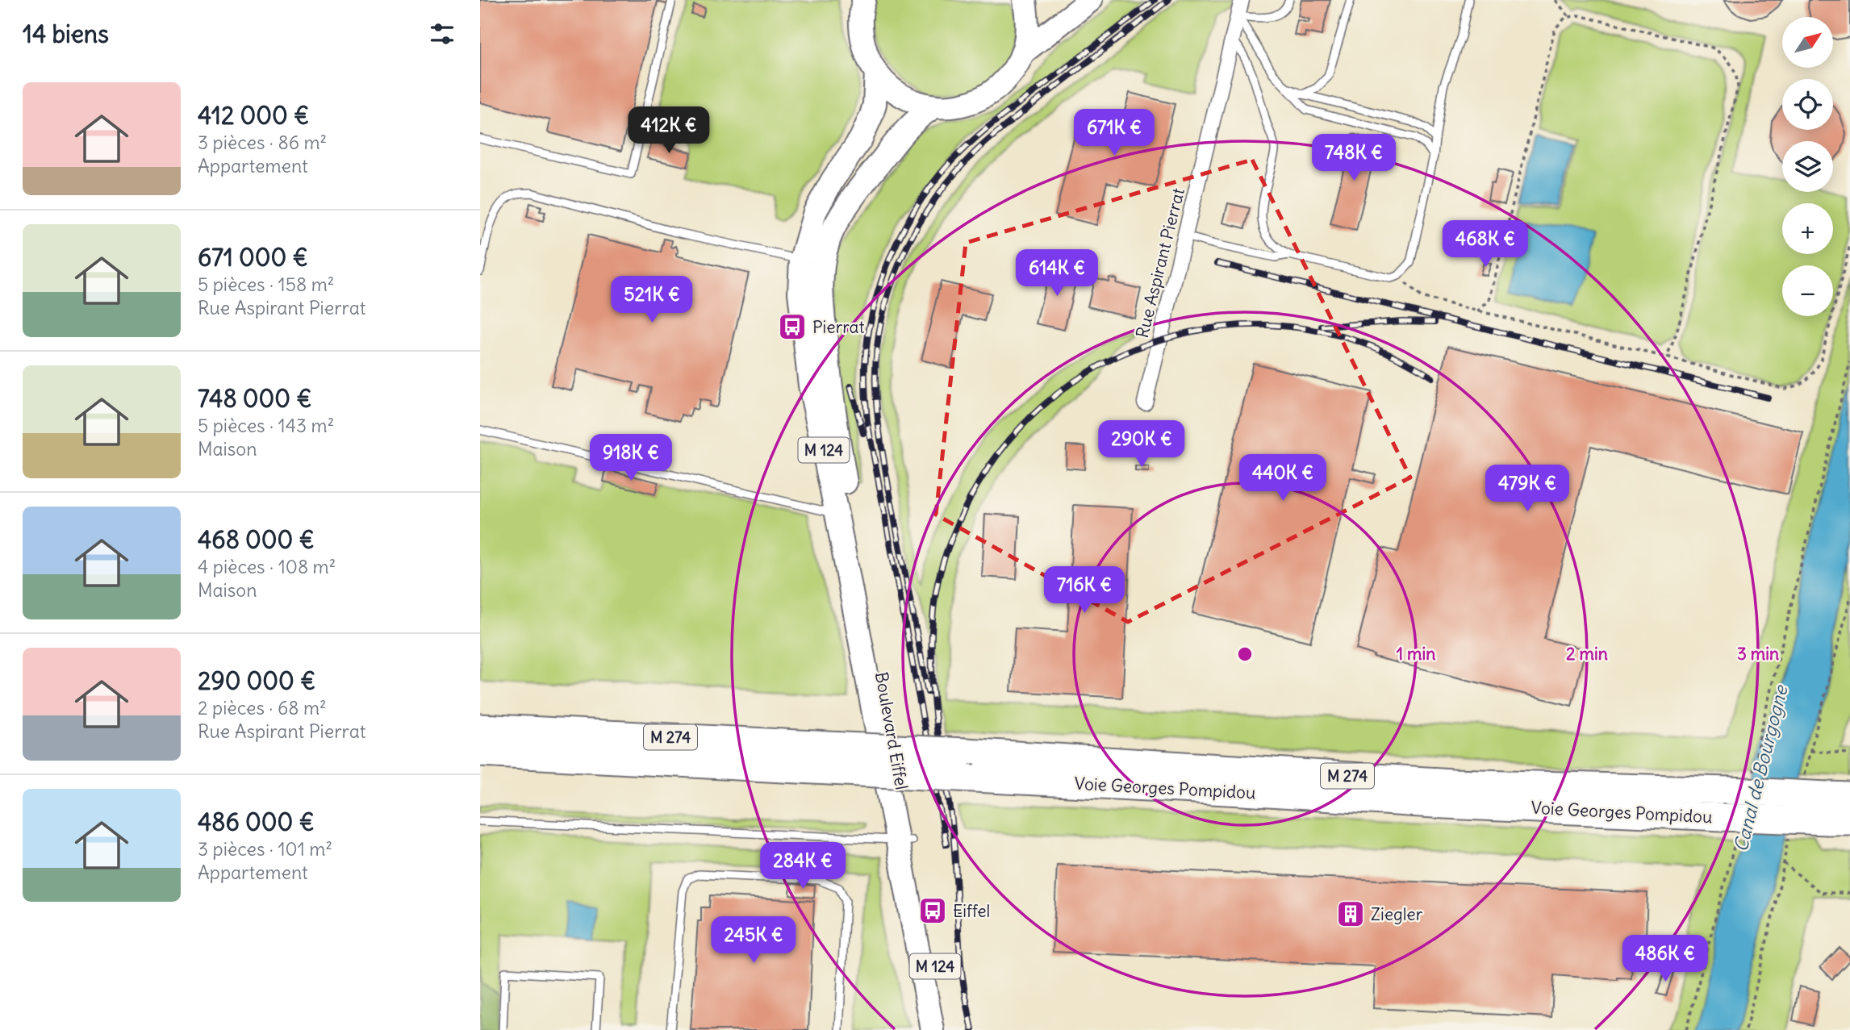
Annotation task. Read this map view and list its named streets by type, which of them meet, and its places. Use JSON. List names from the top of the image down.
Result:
{
  "streets": {
    "highway": ["M 274", "Voie Georges Pompidou"],
    "main road": ["M 124", "Boulevard Eiffel"],
    "street": ["Rue Aspirant Pierrat"]
  },
  "crossings": [
    ["M 124", "Boulevard Eiffel"]
  ],
  "water": ["Canal de Bourgogne"],
  "places": {
    "bus stop": ["Pierrat", "Eiffel"],
    "building": ["Ziegler"]
  },
  "north": "top right",
  "page": {
    "heading": "14 biens",
    "map_buttons": ["+", "−"],
    "list": [
      {
        "name": "412 000 €",
        "note": "3 pièces · 86 m² · Appartement"
      },
      {
        "name": "671 000 €",
        "note": "5 pièces · 158 m² · Rue Aspirant Pierrat"
      },
      {
        "name": "748 000 €",
        "note": "5 pièces · 143 m² · Maison"
      },
      {
        "name": "468 000 €",
        "note": "4 pièces · 108 m² · Maison"
      },
      {
        "name": "290 000 €",
        "note": "2 pièces · 68 m² · Rue Aspirant Pierrat"
      },
      {
        "name": "486 000 €",
        "note": "3 pièces · 101 m² · Appartement"
      }
    ],
    "price": [
      "412K €",
      "671K €",
      "748K €",
      "468K €",
      "614K €",
      "521K €",
      "290K €",
      "918K €",
      "440K €",
      "479K €",
      "716K €",
      "284K €",
      "245K €",
      "486K €"
    ]
  },
  "rings": ["1 min", "2 min", "3 min"]
}
